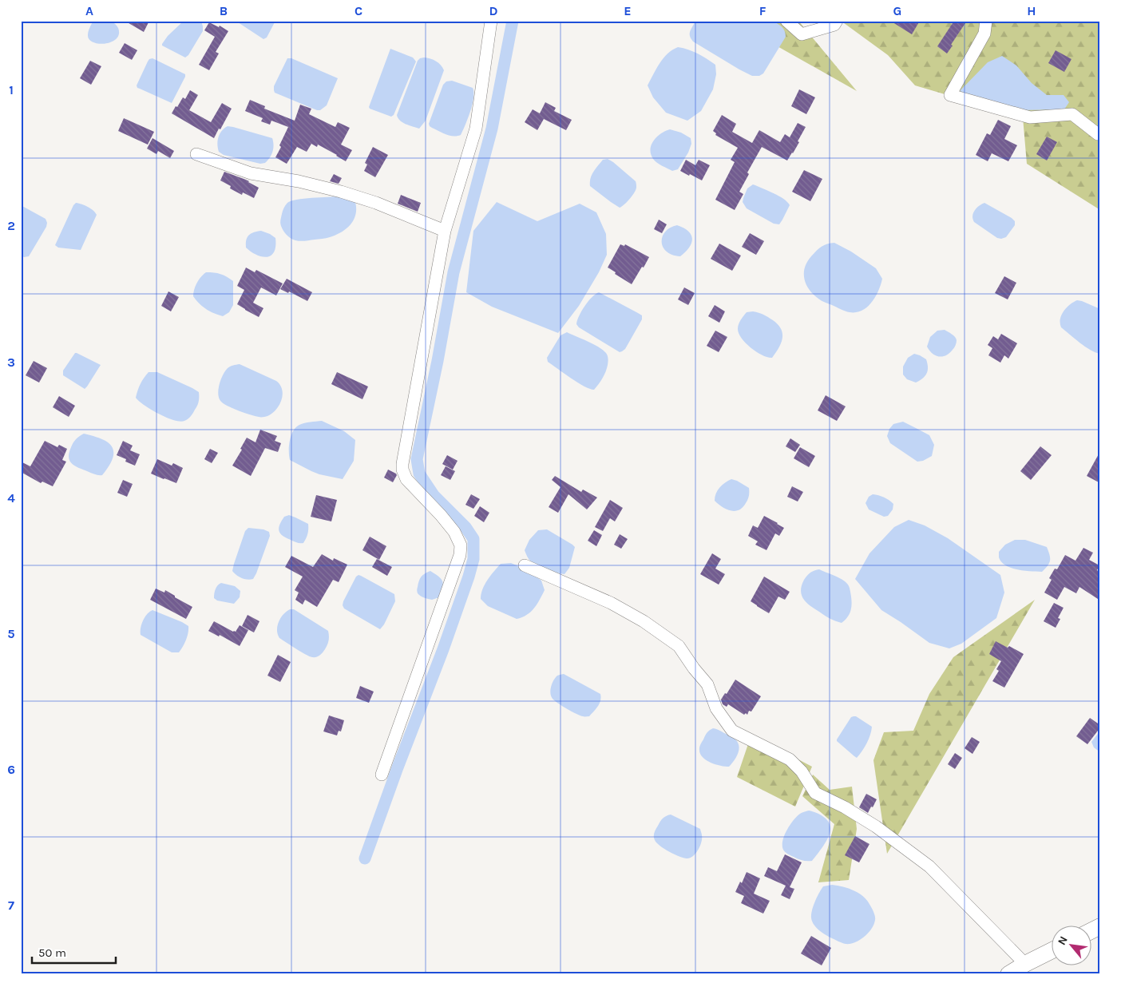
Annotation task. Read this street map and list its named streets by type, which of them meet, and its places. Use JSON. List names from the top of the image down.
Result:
{
  "scale_bar": "50 m",
  "north": "top left",
  "grid": {
    "columns": [
      "A",
      "B",
      "C",
      "D",
      "E",
      "F",
      "G",
      "H"
    ],
    "rows": [
      "1",
      "2",
      "3",
      "4",
      "5",
      "6",
      "7"
    ]
  }
}
